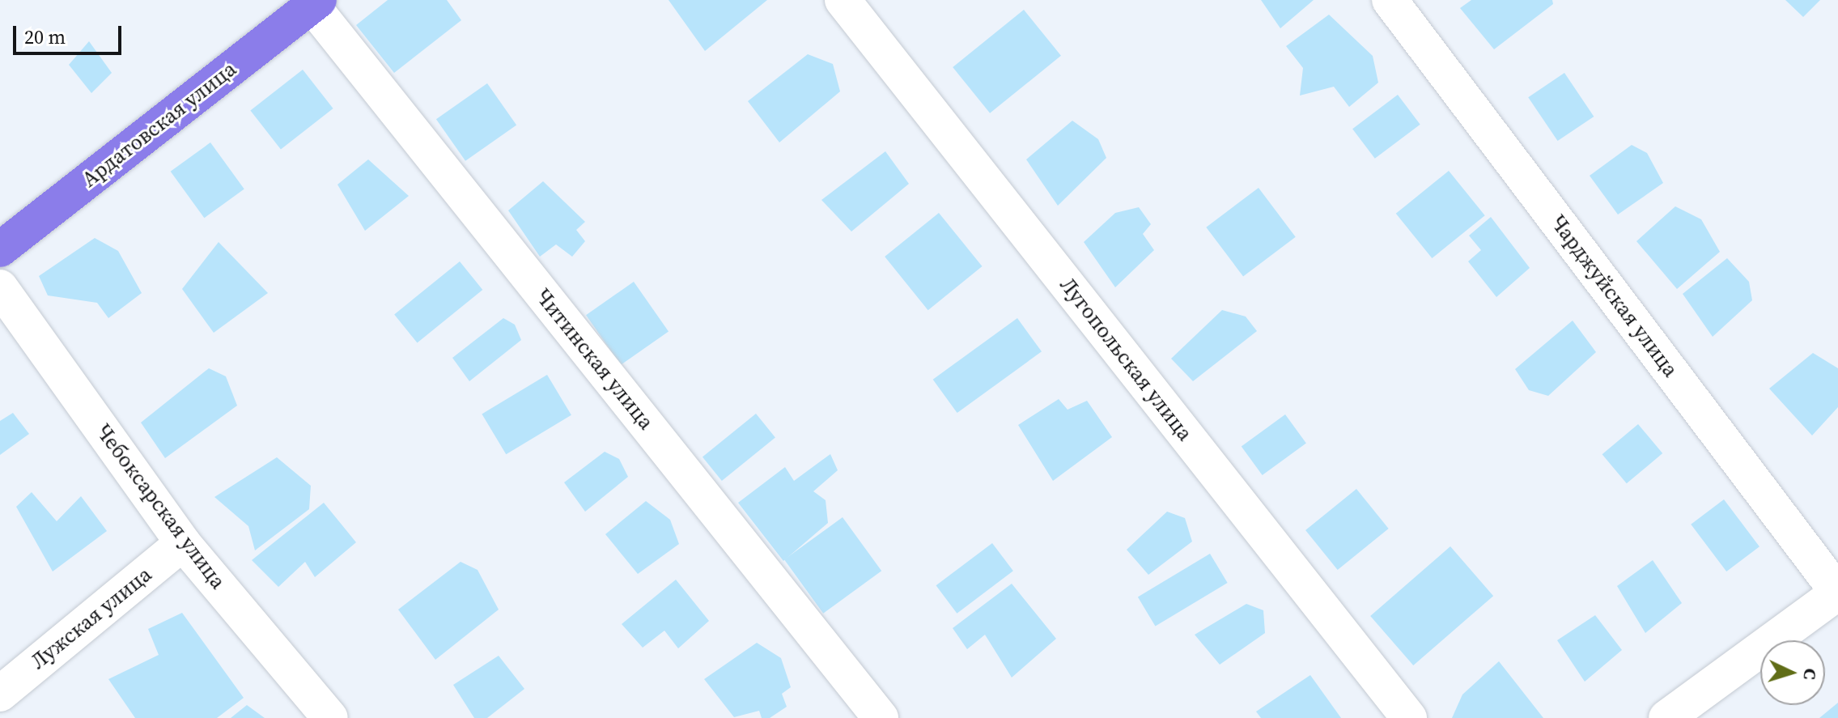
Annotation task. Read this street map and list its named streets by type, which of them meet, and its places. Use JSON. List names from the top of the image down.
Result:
{
  "streets": {
    "highway": ["Ардатовская улица"],
    "street": [
      "Чарджуйская улица",
      "Читинская улица",
      "Лугопольская улица",
      "Чебоксарская улица",
      "Лужская улица"
    ]
  },
  "crossings": [
    ["Ардатовская улица", "Читинская улица"],
    ["Чебоксарская улица", "Лужская улица"]
  ],
  "scale_bar": "20 m",
  "north": "right"
}
